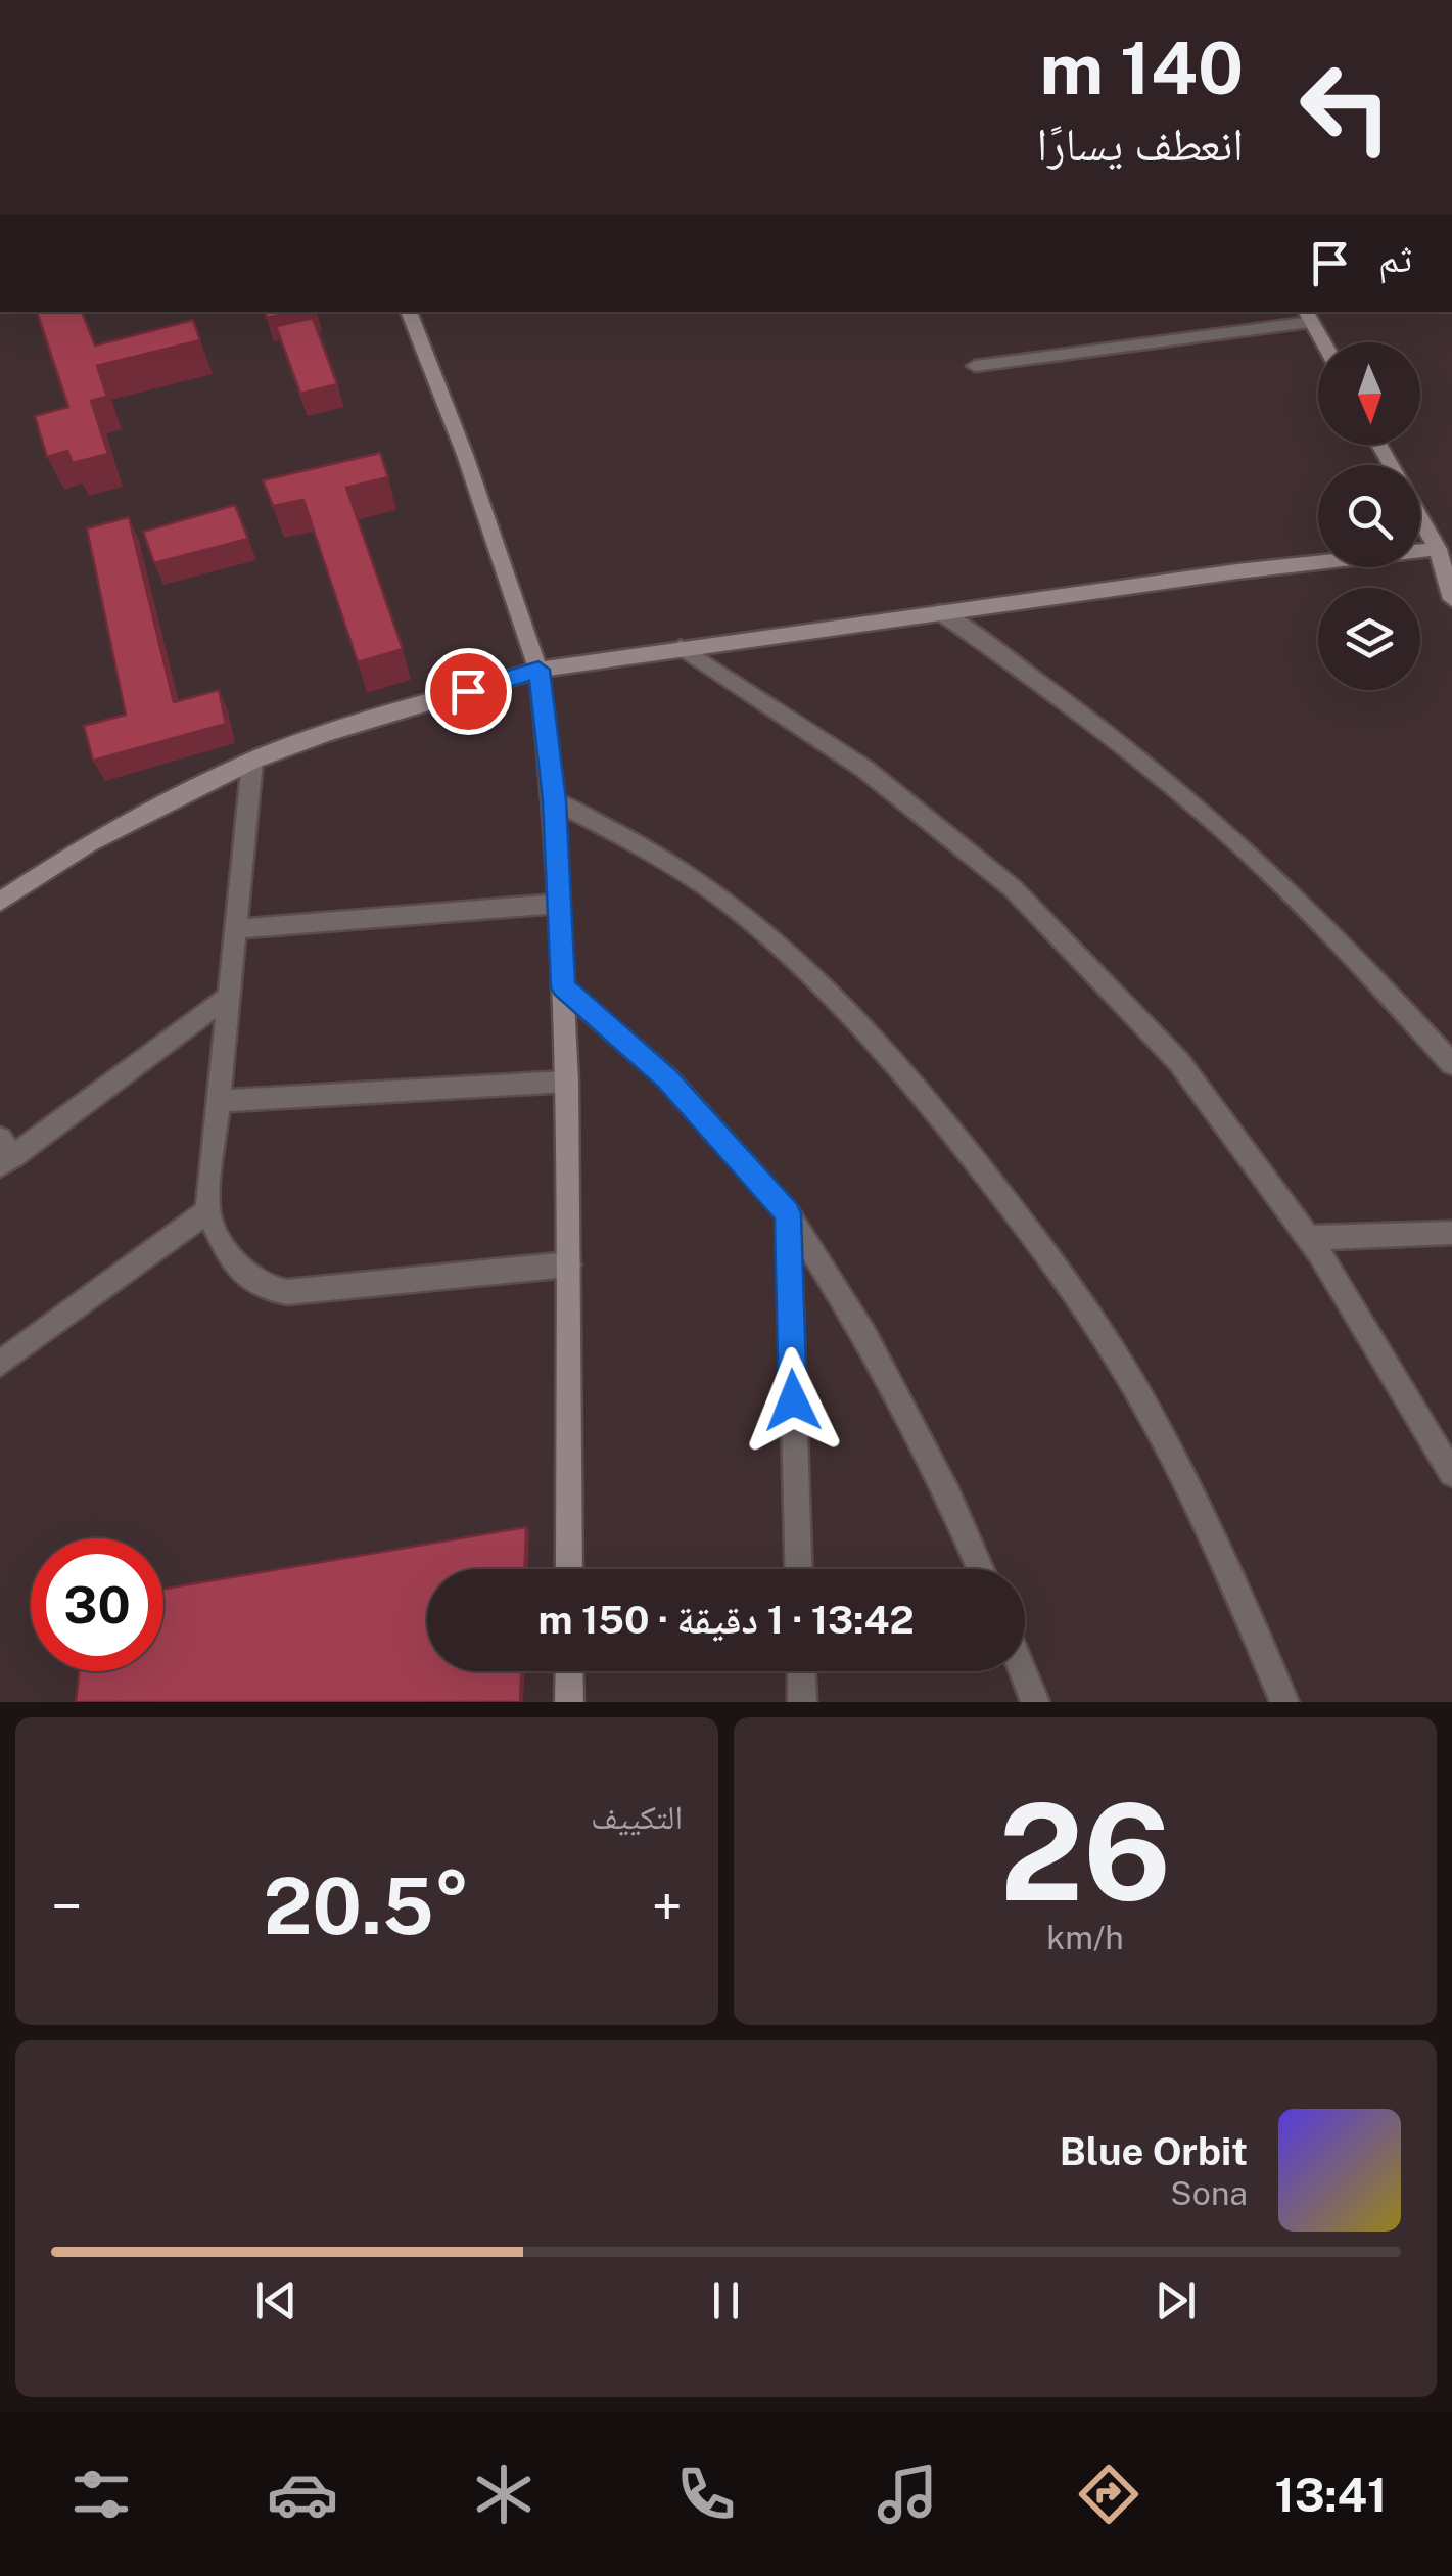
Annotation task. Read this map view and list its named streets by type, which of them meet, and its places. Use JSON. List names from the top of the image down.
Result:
{
  "north": "bottom",
  "page": {
    "turn": ["140 m", "انعطف يسارًا"],
    "then": "ثم",
    "limit": "30",
    "trip": "13:42 · 1 دقيقة · 150 m",
    "tile": [
      ["26", "km/h"],
      "التكييف"
    ],
    "heat": ["−", "20.5°", "+"],
    "song": ["Blue Orbit", "Sona"],
    "tabs": "13:41"
  }
}
